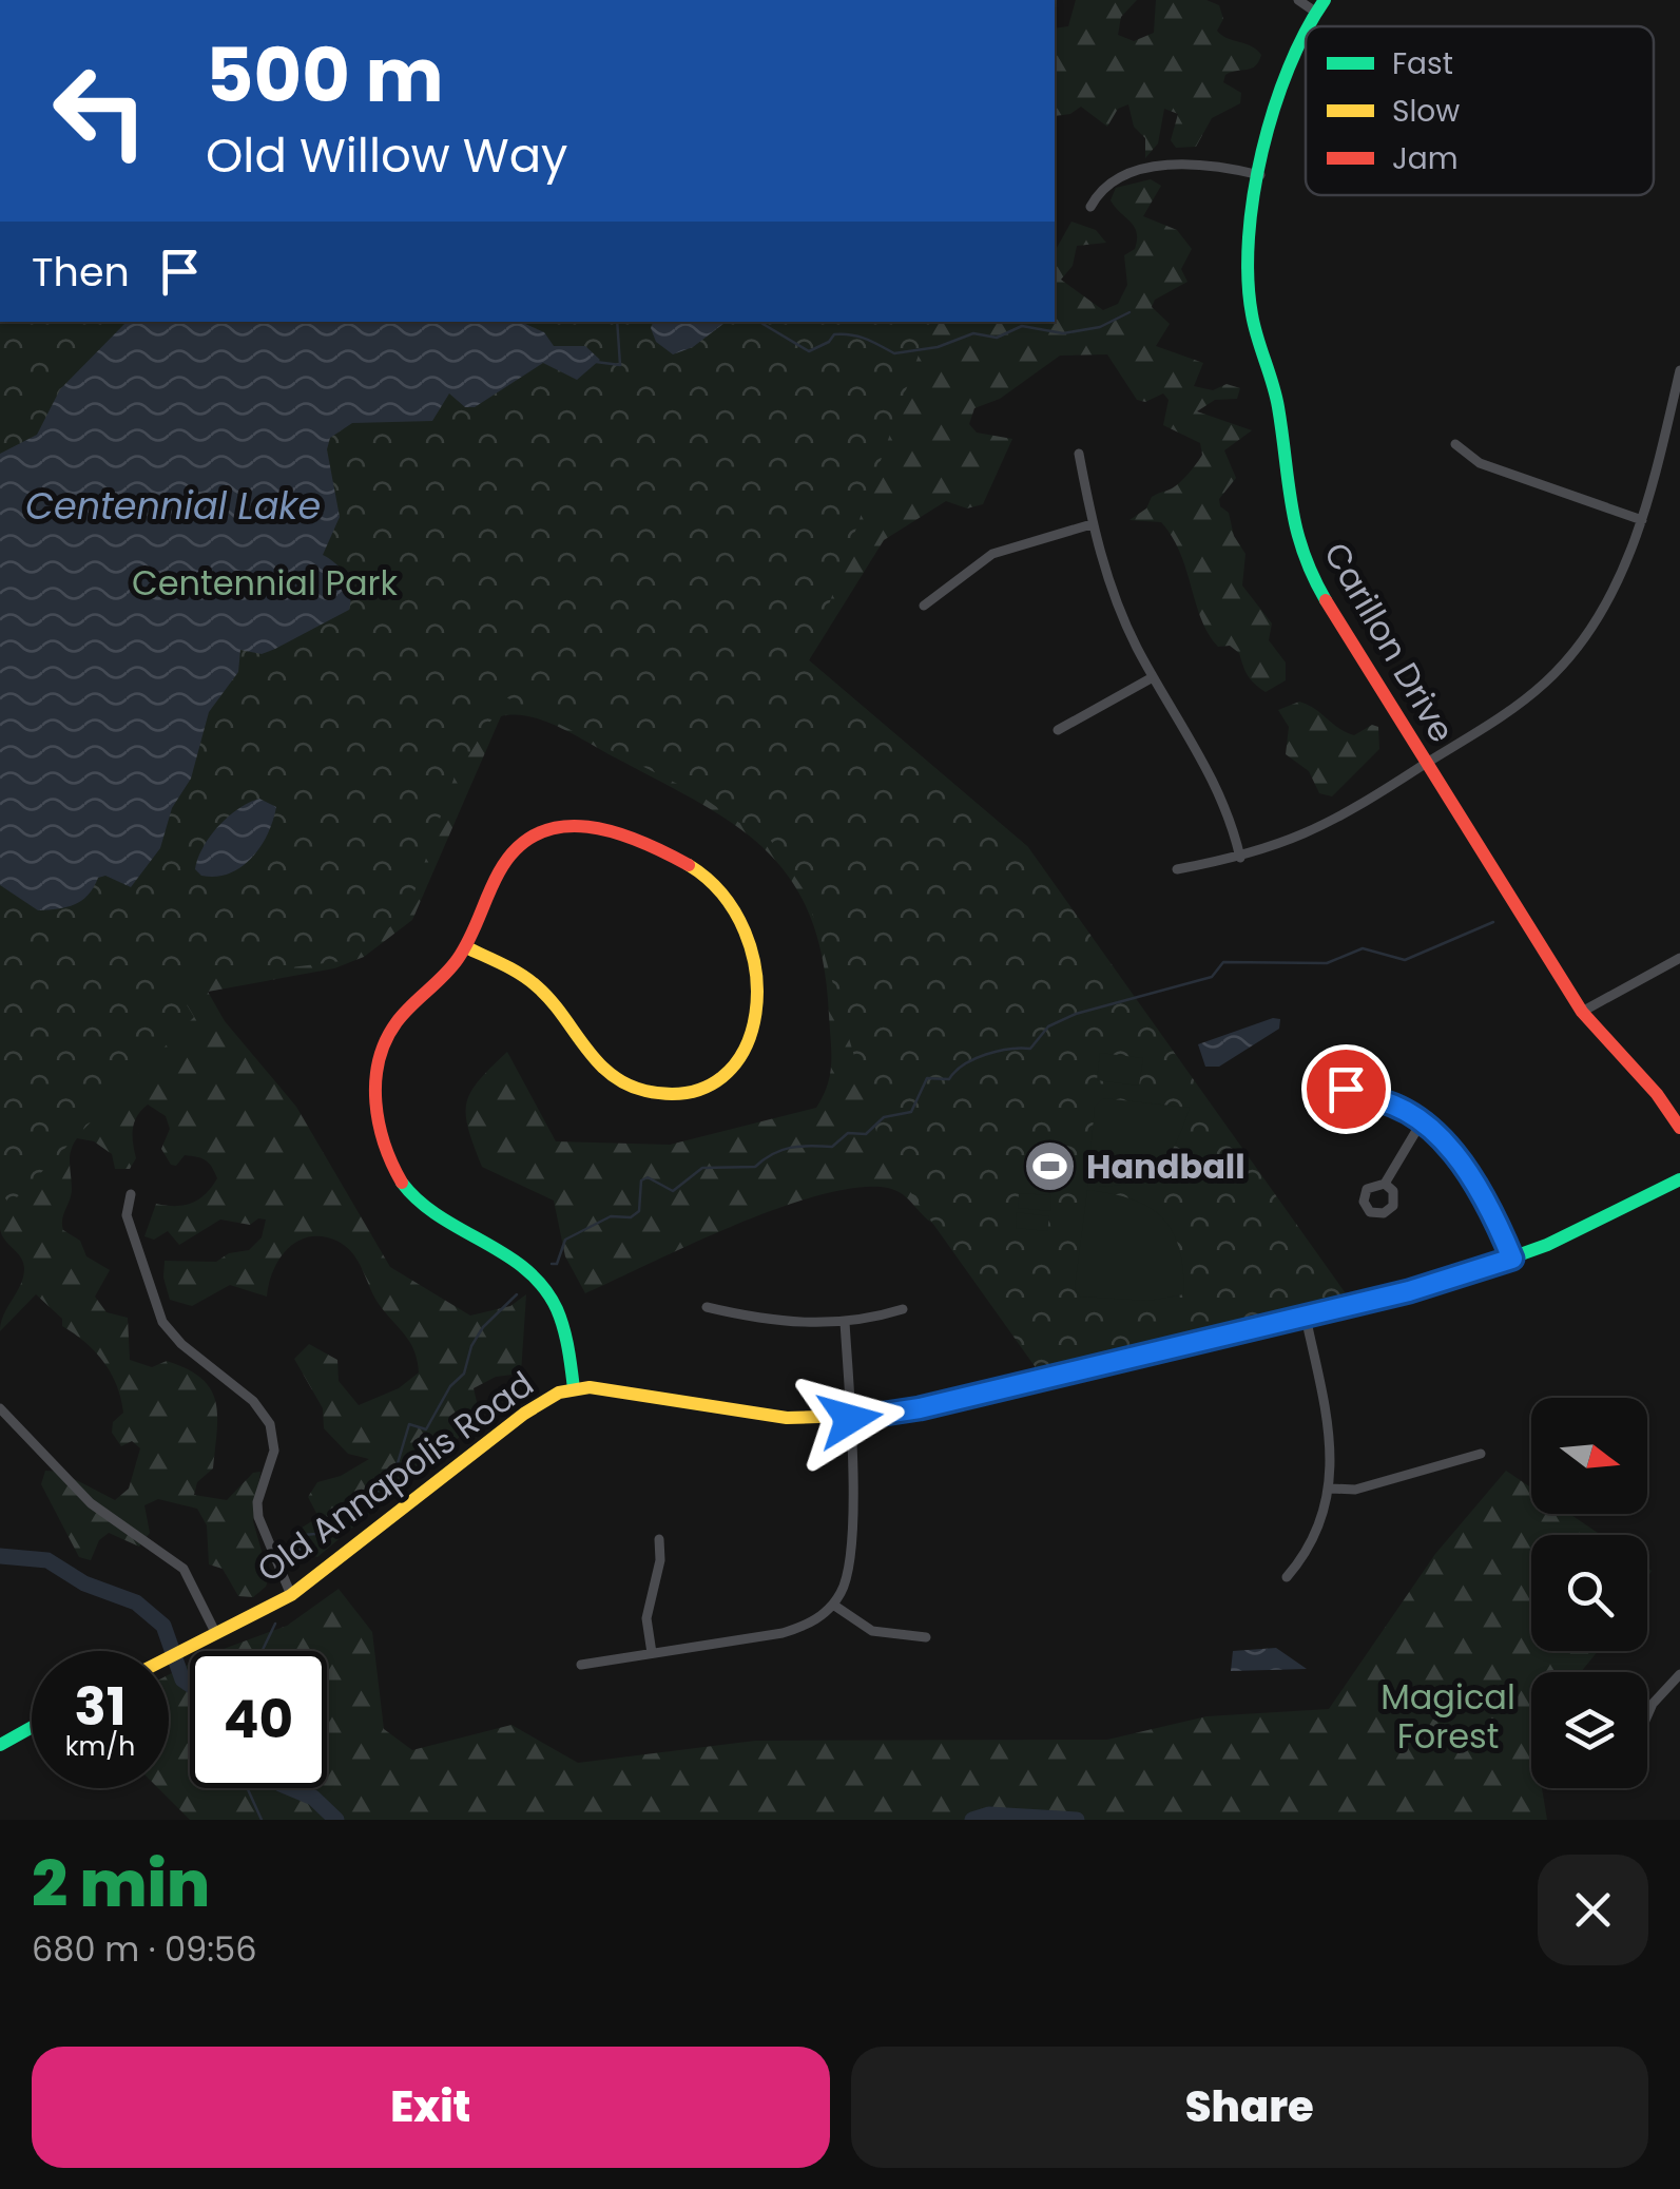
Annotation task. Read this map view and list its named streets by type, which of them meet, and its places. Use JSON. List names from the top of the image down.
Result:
{
  "streets": {
    "street": ["Carillon Drive", "Old Annapolis Road"]
  },
  "water": ["Centennial Lake"],
  "parks": ["Centennial Park", "Magical Forest"],
  "places": {
    "sports": ["Handball"]
  },
  "legend": ["Fast", "Slow", "Jam"],
  "north": "right",
  "page": {
    "turn": ["500 m", "Old Willow Way"],
    "then": "Then",
    "speed": "31 km/h",
    "limit": "40",
    "heading": ["2 min", "680 m · 09:56"],
    "buttons": ["Exit", "Share"]
  }
}
